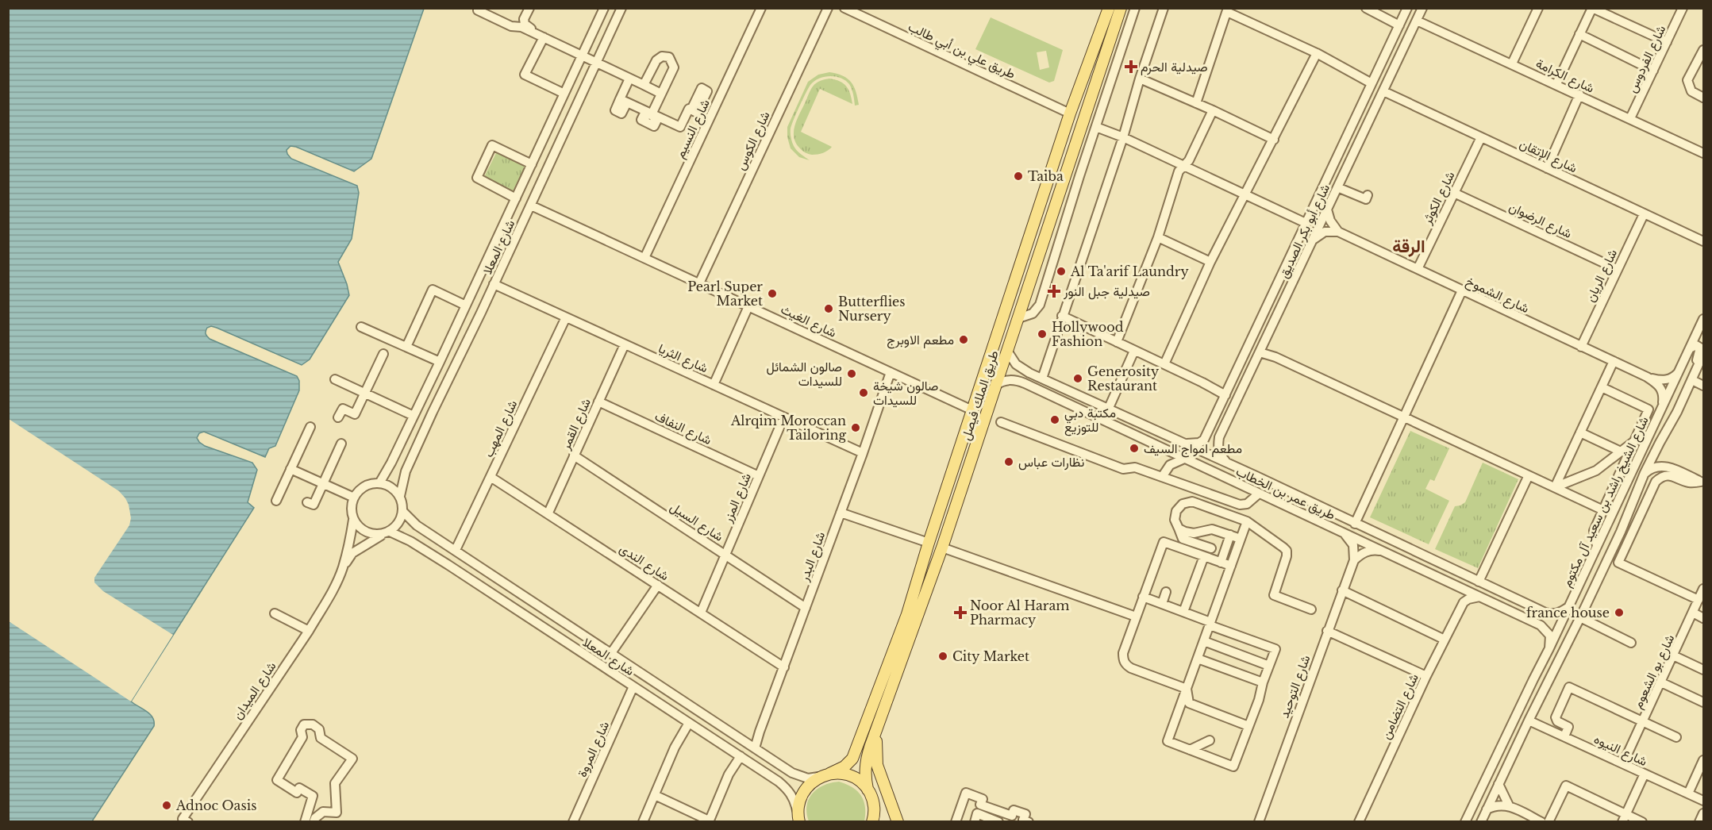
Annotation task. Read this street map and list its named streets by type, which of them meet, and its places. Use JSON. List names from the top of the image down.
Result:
{
  "streets": {
    "main road": ["طريق الملك فيصل"],
    "street": [
      "طريق علي بن أبي طالب",
      "شارع الفردوس",
      "شارع الكرامة",
      "شارع النسيم",
      "شارع الكوس",
      "شارع الإتقان",
      "شارع الكوثر",
      "شارع الرضوان",
      "شارع أبو بكر الصديق",
      "شارع المعلا",
      "شارع الريان",
      "شارع الشموخ",
      "شارع الغيث",
      "شارع الثريا",
      "شارع القمر",
      "شارع النفاف",
      "شارع المهب",
      "طريق عمر بن الخطاب",
      "شارع المزر",
      "شارع الشيخ راشد بن سعيد آل مكتوم",
      "شارع السيل",
      "شارع البدر",
      "شارع الندى",
      "شارع بو الشعوم",
      "شارع التوحيد",
      "شارع الميدان",
      "شارع التضامن",
      "شارع المروة",
      "شارع النيوه"
    ]
  },
  "crossings": [
    ["طريق علي بن أبي طالب", "طريق الملك فيصل"],
    ["شارع الفردوس", "شارع الكرامة"],
    ["شارع الكرامة", "شارع أبو بكر الصديق"],
    ["شارع النسيم", "شارع الغيث"],
    ["شارع الكوس", "شارع الغيث"],
    ["شارع الإتقان", "شارع الكوثر"],
    ["شارع الإتقان", "شارع أبو بكر الصديق"],
    ["شارع الإتقان", "شارع الريان"],
    ["شارع الكوثر", "شارع الرضوان"],
    ["شارع الكوثر", "شارع الشموخ"],
    ["شارع الرضوان", "شارع الريان"],
    ["شارع أبو بكر الصديق", "طريق عمر بن الخطاب"],
    ["شارع المعلا", "شارع الغيث"],
    ["شارع المعلا", "شارع الثريا"],
    ["شارع المعلا", "طريق الملك فيصل"],
    ["شارع المعلا", "شارع المهب"],
    ["شارع المعلا", "شارع البدر"],
    ["شارع المعلا", "شارع الميدان"],
    ["شارع المعلا", "شارع المروة"],
    ["شارع الريان", "شارع الشموخ"],
    ["شارع الشموخ", "شارع الشيخ راشد بن سعيد آل مكتوم"],
    ["شارع الغيث", "طريق الملك فيصل"],
    ["شارع الغيث", "شارع البدر"],
    ["شارع الثريا", "شارع القمر"],
    ["شارع الثريا", "شارع المهب"],
    ["شارع الثريا", "شارع المزر"],
    ["شارع الثريا", "شارع البدر"],
    ["طريق الملك فيصل", "طريق عمر بن الخطاب"],
    ["شارع القمر", "شارع النفاف"],
    ["شارع القمر", "شارع السيل"],
    ["شارع القمر", "شارع الندى"],
    ["شارع النفاف", "شارع المزر"],
    ["شارع المهب", "شارع الندى"],
    ["طريق عمر بن الخطاب", "شارع الشيخ راشد بن سعيد آل مكتوم"],
    ["شارع المزر", "شارع السيل"],
    ["شارع المزر", "شارع الندى"],
    ["شارع الشيخ راشد بن سعيد آل مكتوم", "شارع النيوه"],
    ["شارع السيل", "شارع البدر"],
    ["شارع البدر", "شارع الندى"],
    ["شارع بو الشعوم", "شارع النيوه"]
  ],
  "districts": ["الرقة"],
  "places": {
    "health": ["صيدلية الحرم", "صيدلية جبل النور", "Noor Al Haram Pharmacy"],
    "other": [
      "Taiba",
      "Al Ta'arif Laundry",
      "Pearl Super Market",
      "Butterflies Nursery",
      "Hollywood Fashion",
      "مطعم الاوبرج",
      "صالون الشمائل للسيدات",
      "Generosity Restaurant",
      "صالون شيخة للسيدات",
      "مكتبة دبي للتوزيع",
      "Alrqim Moroccan Tailoring",
      "مطعم امواج السيف",
      "نظارات عباس",
      "france house",
      "City Market",
      "Adnoc Oasis"
    ]
  }
}
